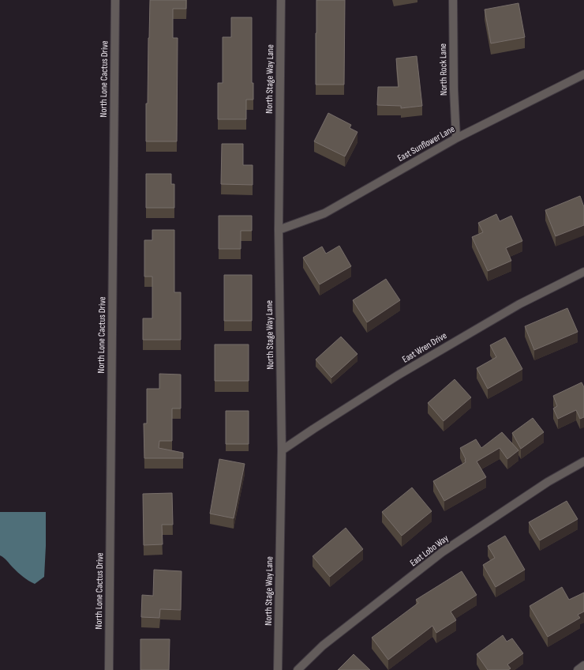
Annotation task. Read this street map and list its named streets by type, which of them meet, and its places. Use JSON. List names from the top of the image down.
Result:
{
  "streets": {
    "street": [
      "North Rock Lane",
      "North Lone Cactus Drive",
      "North Stage Way Lane",
      "East Sunflower Lane",
      "East Wren Drive",
      "East Lobo Way"
    ]
  },
  "crossings": [
    ["North Rock Lane", "East Sunflower Lane"],
    ["North Stage Way Lane", "East Sunflower Lane"],
    ["North Stage Way Lane", "East Wren Drive"]
  ]
}
